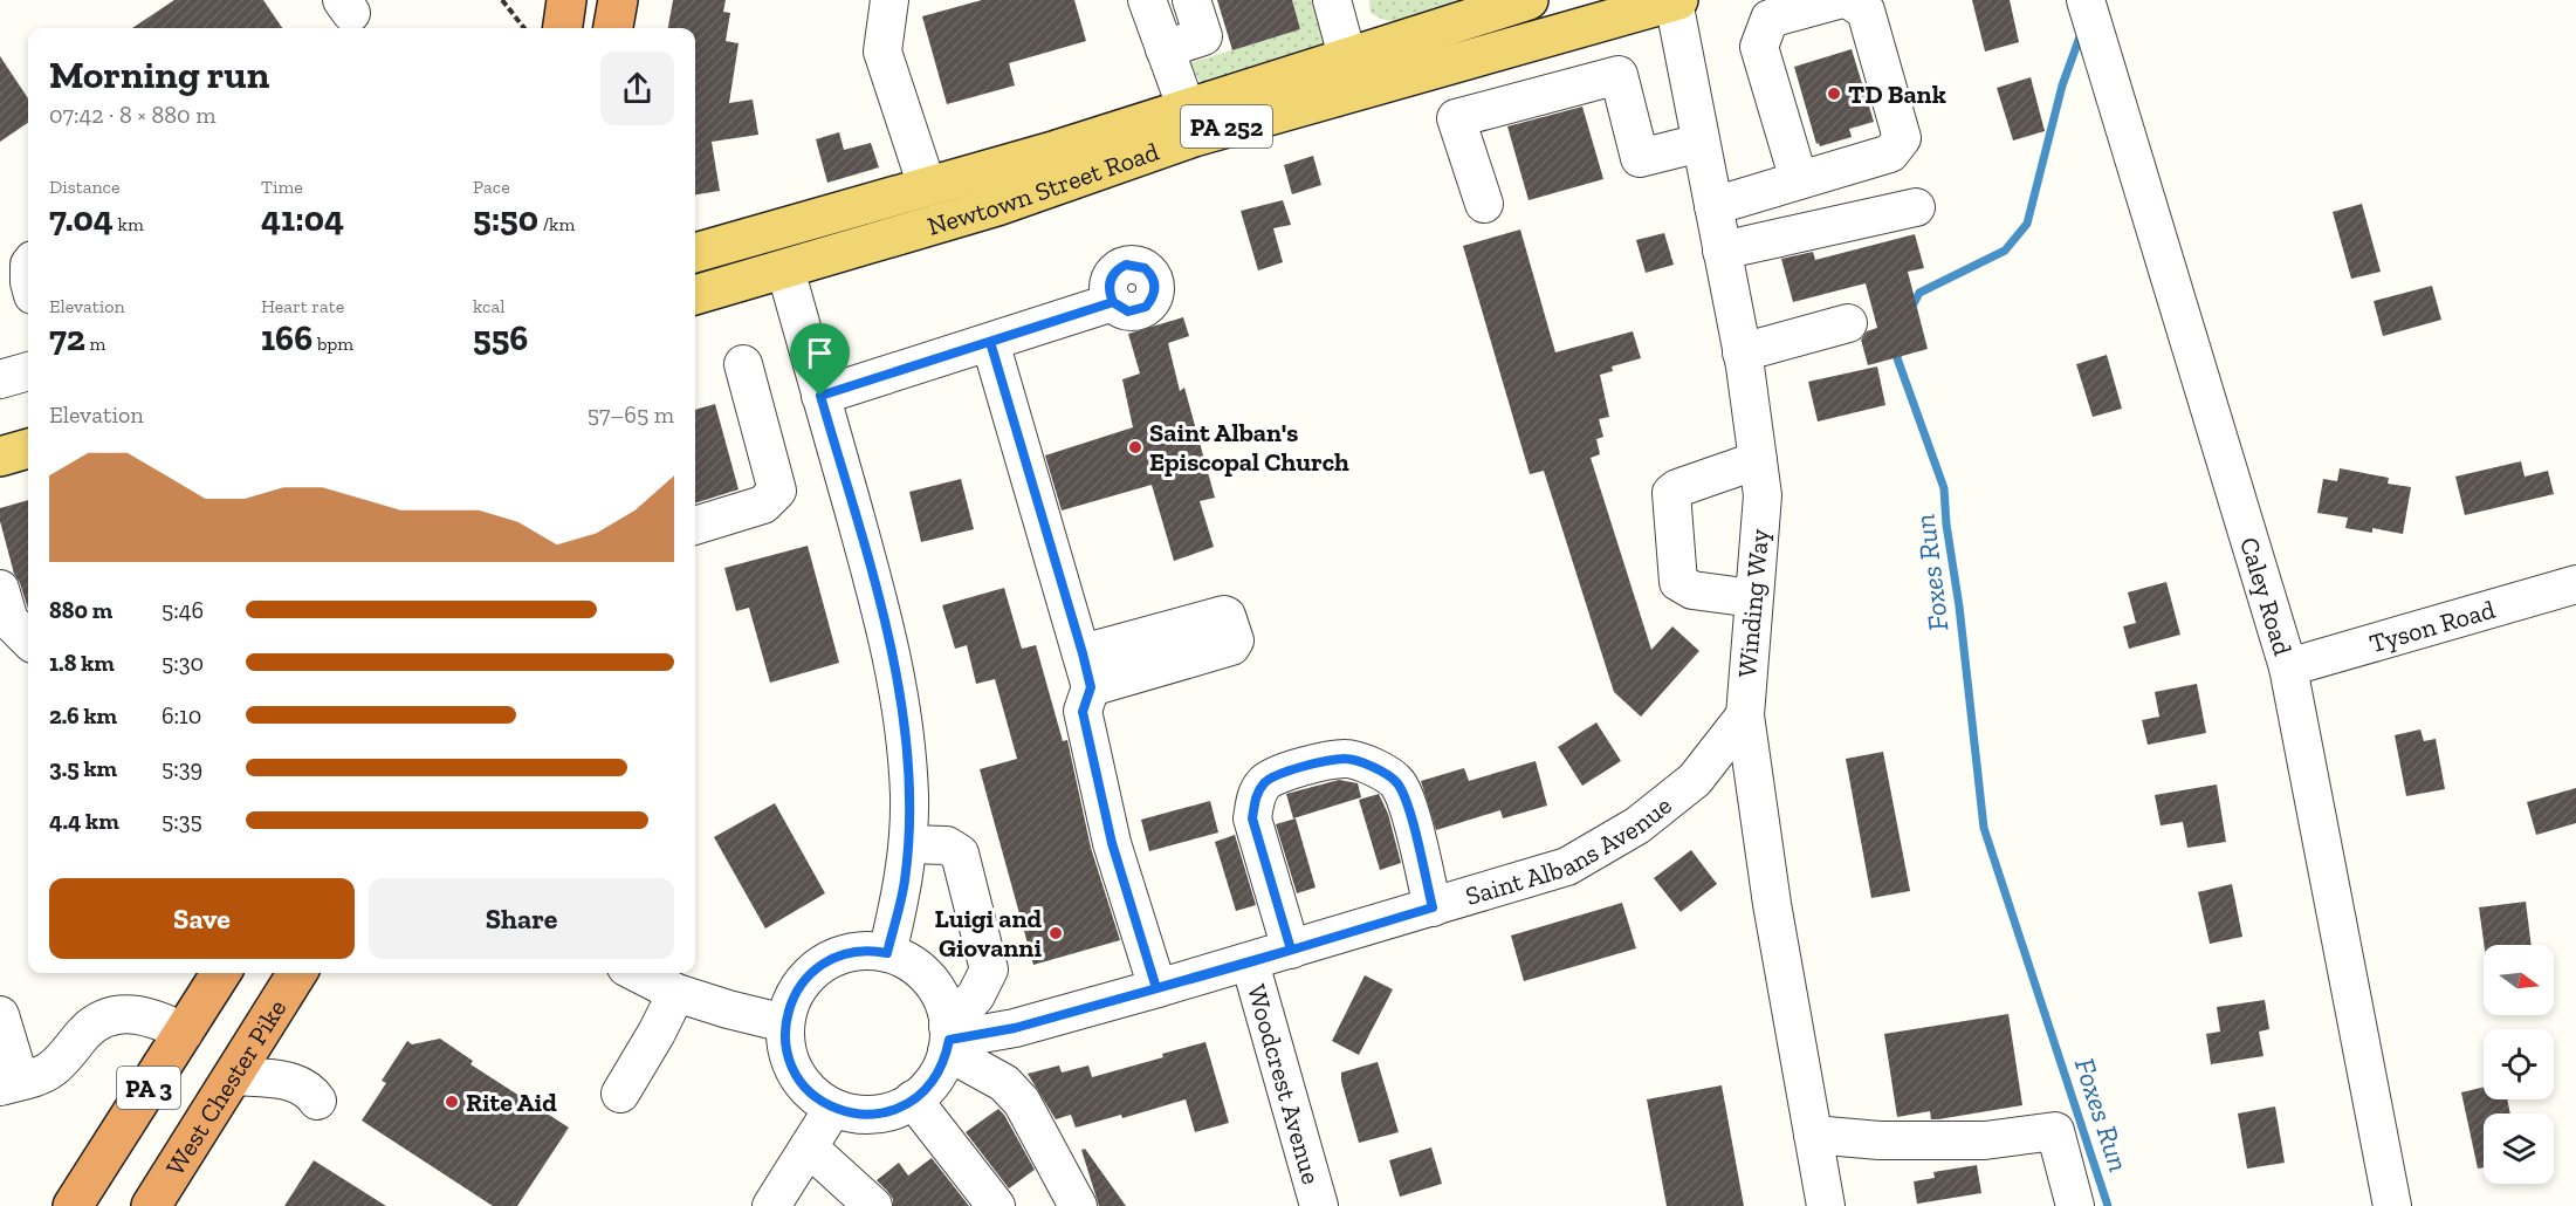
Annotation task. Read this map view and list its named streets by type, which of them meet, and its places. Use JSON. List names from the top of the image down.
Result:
{
  "streets": {
    "highway": ["West Chester Pike", "PA 3"],
    "main road": ["PA 252", "Newtown Street Road"],
    "street": [
      "Caley Road",
      "Winding Way",
      "Tyson Road",
      "Saint Albans Avenue",
      "Woodcrest Avenue"
    ]
  },
  "crossings": [
    ["Newtown Street Road", "Winding Way"],
    ["Caley Road", "Tyson Road"],
    ["Winding Way", "Saint Albans Avenue"],
    ["Saint Albans Avenue", "Woodcrest Avenue"]
  ],
  "water": ["Foxes Run"],
  "places": [
    "TD Bank",
    "Saint Alban's Episcopal Church",
    "Luigi and Giovanni",
    "Rite Aid"
  ],
  "north": "right",
  "page": {
    "heading": ["Morning run", "07:42 · 8 × 880 m"],
    "stats": [
      ["Distance", "7.04 km"],
      ["Time", "41:04"],
      ["Pace", "5:50 /km"],
      ["Elevation", "72 m"],
      ["Heart rate", "166 bpm"],
      ["kcal", "556"]
    ],
    "chart": ["Elevation", "57–65 m"],
    "list": [
      {
        "name": "880 m",
        "note": "5:46"
      },
      {
        "name": "1.8 km",
        "note": "5:30"
      },
      {
        "name": "2.6 km",
        "note": "6:10"
      },
      {
        "name": "3.5 km",
        "note": "5:39"
      },
      {
        "name": "4.4 km",
        "note": "5:35"
      }
    ],
    "buttons": ["Save", "Share"]
  }
}
